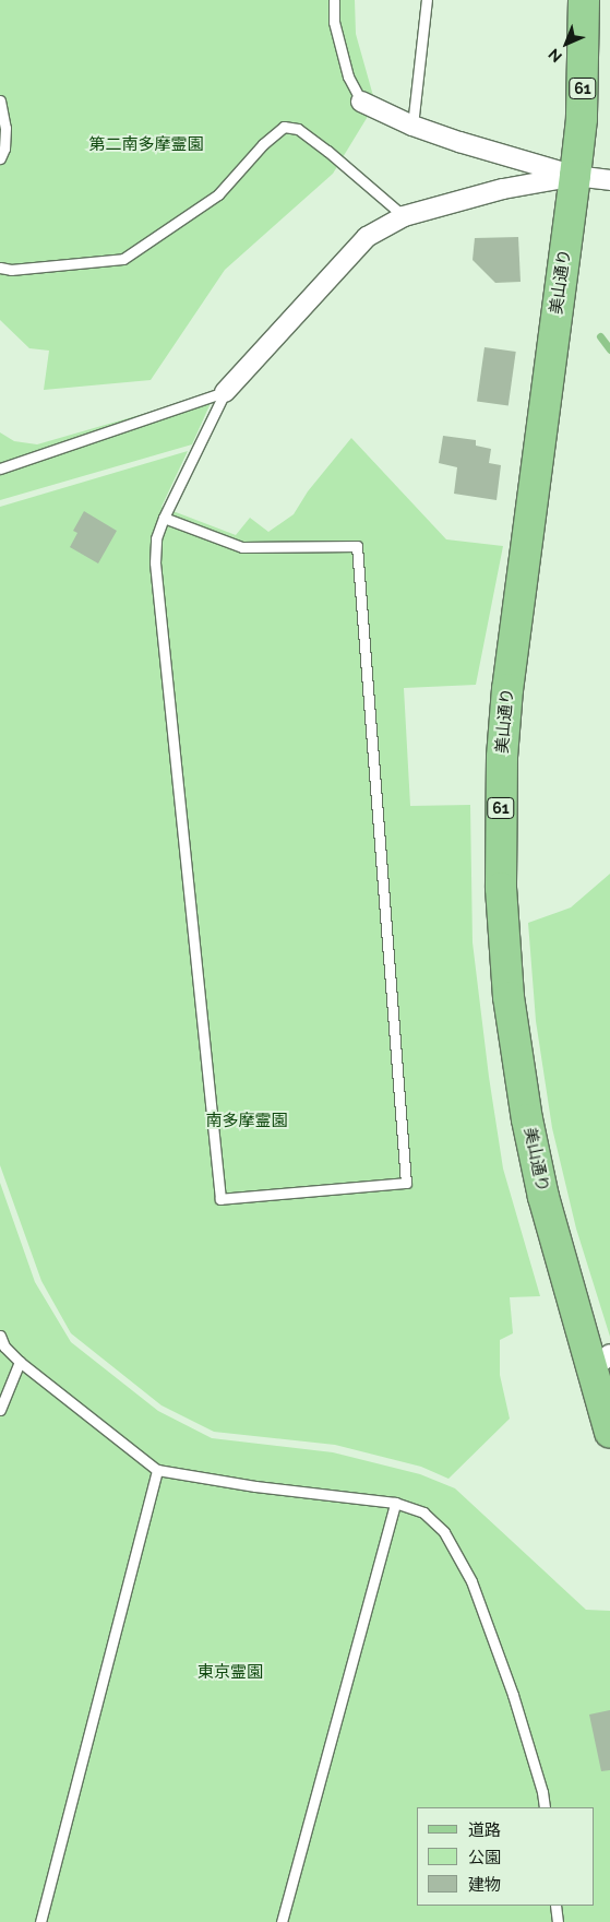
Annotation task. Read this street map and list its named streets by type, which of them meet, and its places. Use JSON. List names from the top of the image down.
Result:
{
  "streets": {
    "main road": ["61", "美山通り"]
  },
  "parks": ["第二南多摩霊園", "南多摩霊園", "東京霊園"],
  "legend": ["道路", "公園", "建物"],
  "north": "bottom left"
}
